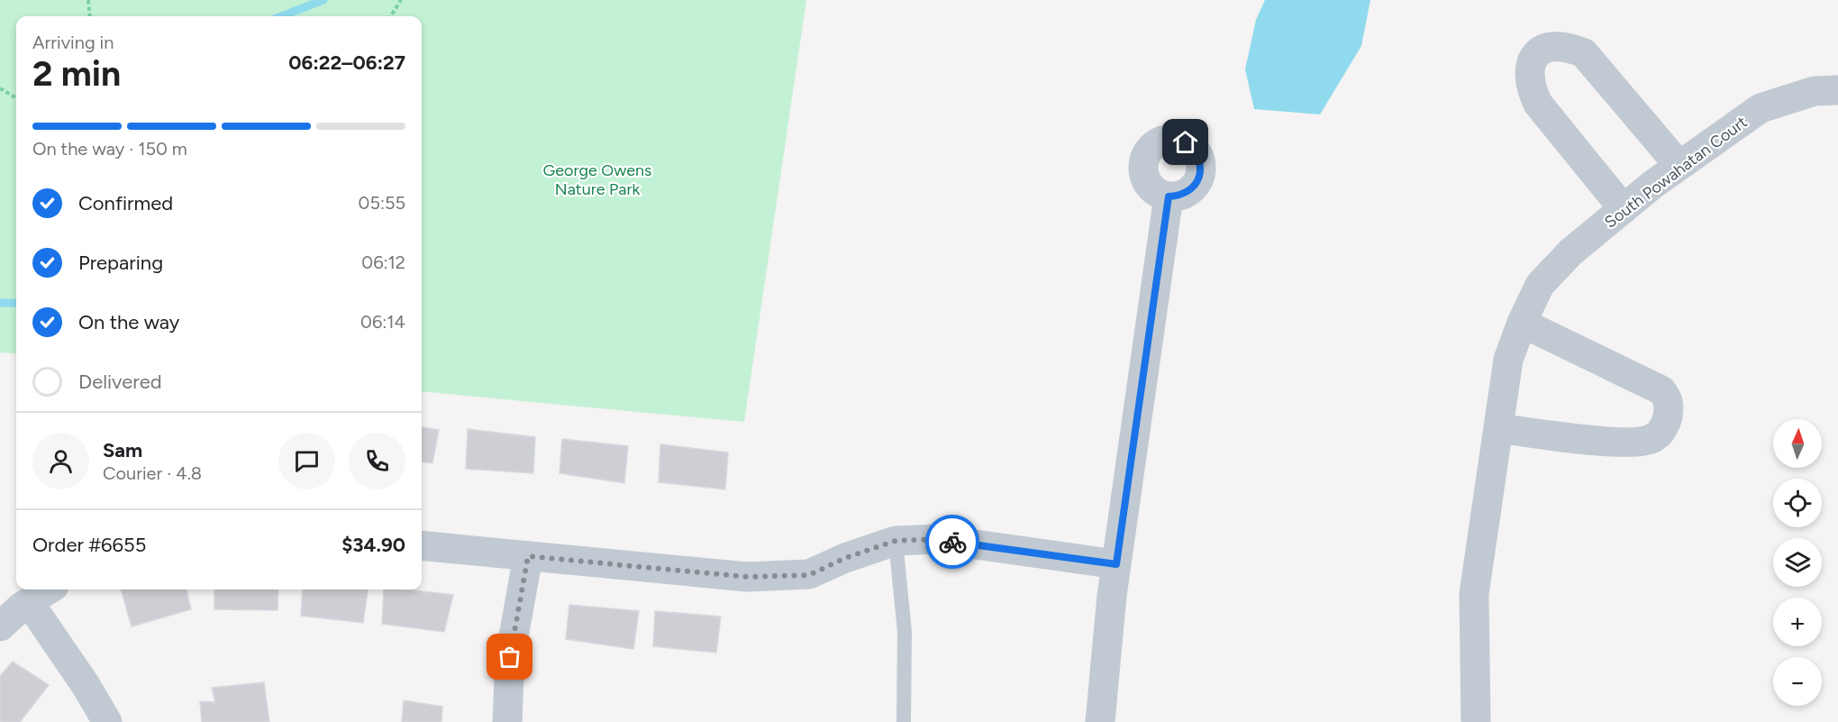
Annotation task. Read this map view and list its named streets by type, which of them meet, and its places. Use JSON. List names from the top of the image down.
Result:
{
  "streets": {
    "street": ["South Powahatan Court"]
  },
  "parks": ["George Owens Nature Park"],
  "north": "top",
  "page": {
    "heading": ["2 min", "Arriving in", "06:22–06:27"],
    "panel": [
      "Sam",
      "Courier · 4.8",
      "Order #6655",
      "$34.90"
    ],
    "bar": "On the way · 150 m",
    "list": [
      ["Confirmed", "05:55"],
      ["Preparing", "06:12"],
      ["On the way", "06:14"],
      "Delivered"
    ],
    "map_buttons": ["+", "−"]
  }
}
